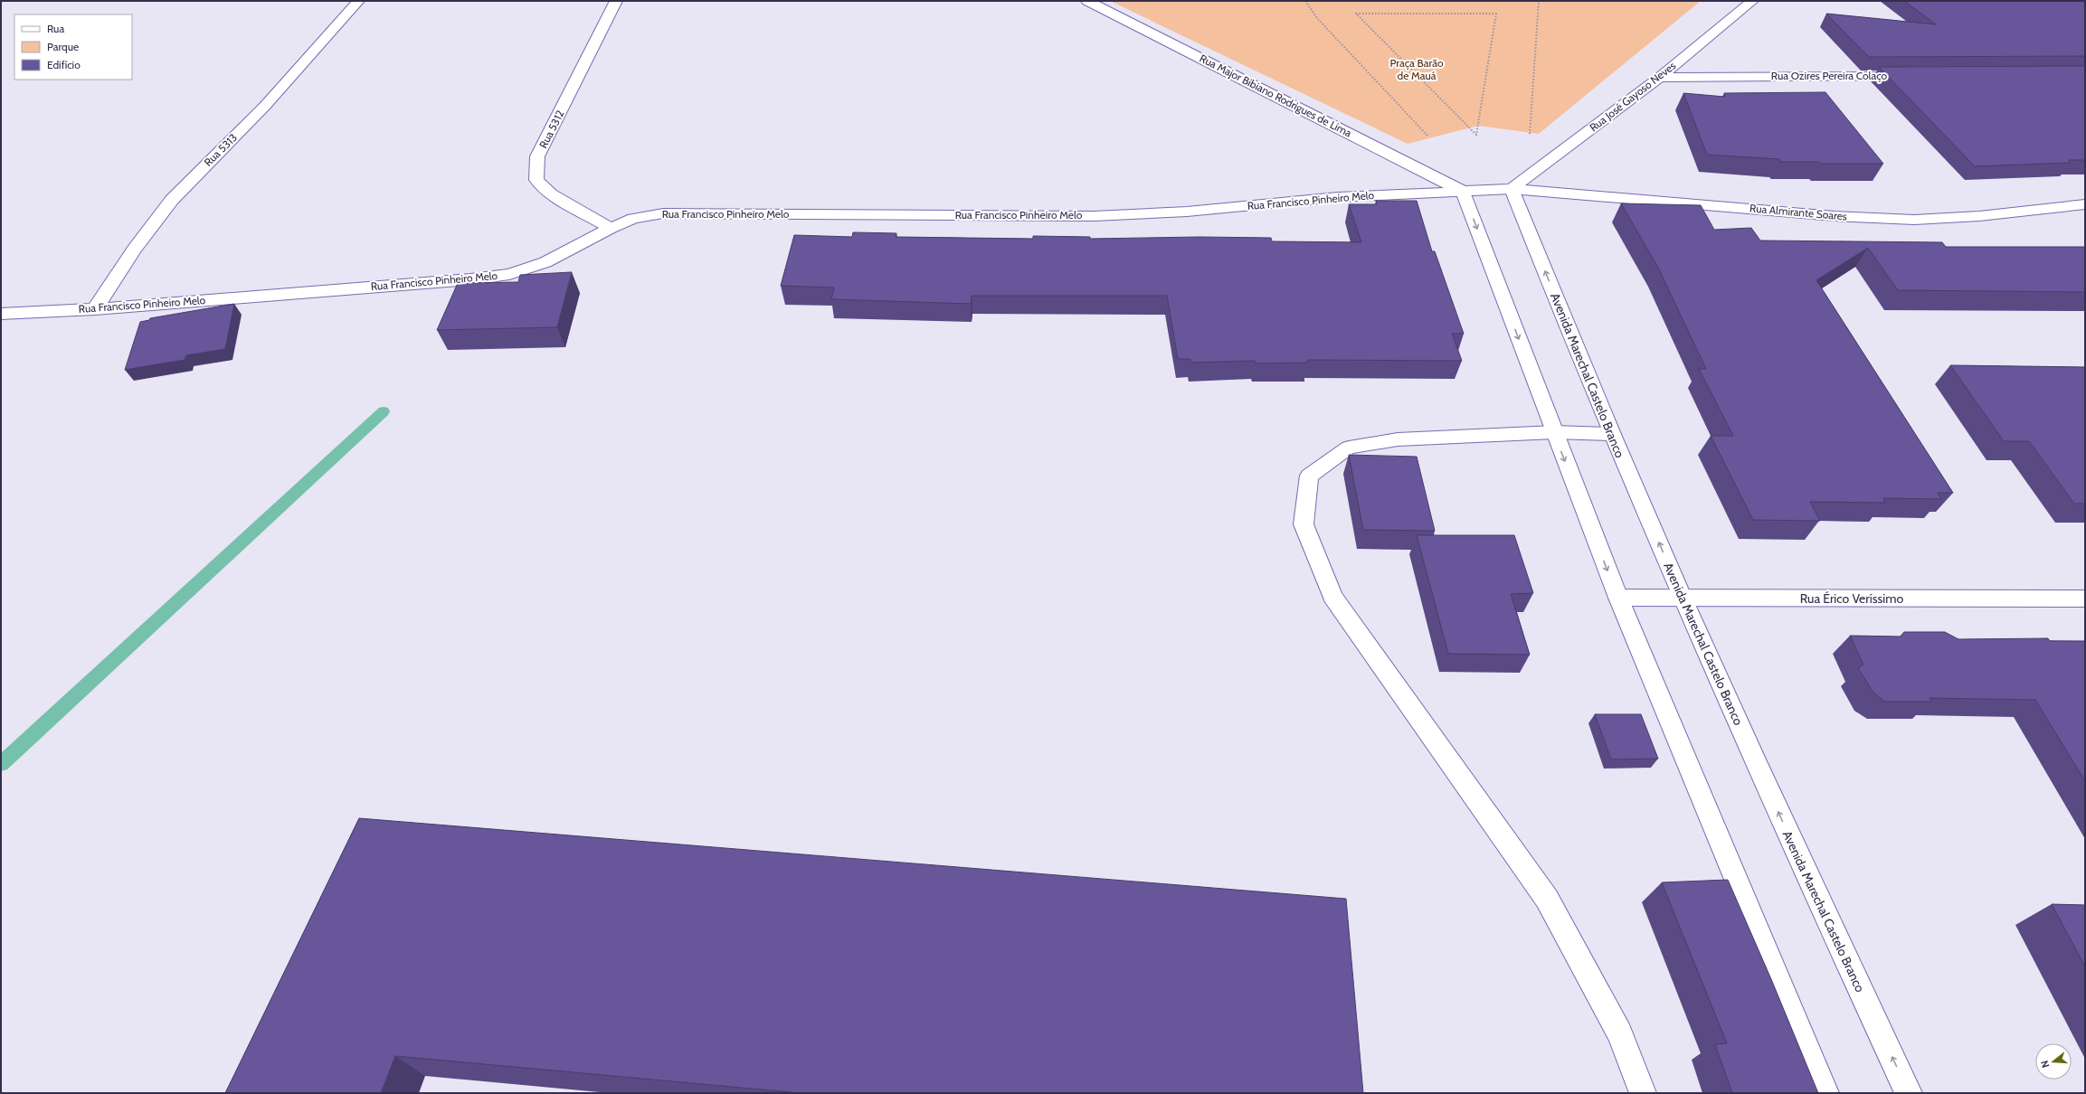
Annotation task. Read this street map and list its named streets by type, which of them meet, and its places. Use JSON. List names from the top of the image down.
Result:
{
  "streets": {
    "street": [
      "Rua Ozires Pereira Colaço",
      "Rua Major Bibiano Rodrigues de Lima",
      "Rua José Gayoso Neves",
      "Rua 5312",
      "Rua 5313",
      "Rua Francisco Pinheiro Melo",
      "Rua Almirante Soares",
      "Avenida Marechal Castelo Branco",
      "Rua Érico Veríssimo"
    ]
  },
  "crossings": [
    ["Rua Ozires Pereira Colaço", "Rua José Gayoso Neves"],
    ["Rua Major Bibiano Rodrigues de Lima", "Rua Francisco Pinheiro Melo"],
    ["Rua Major Bibiano Rodrigues de Lima", "Rua Almirante Soares"],
    ["Rua José Gayoso Neves", "Rua Almirante Soares"],
    ["Rua José Gayoso Neves", "Avenida Marechal Castelo Branco"],
    ["Rua 5312", "Rua Francisco Pinheiro Melo"],
    ["Rua 5313", "Rua Francisco Pinheiro Melo"],
    ["Rua Francisco Pinheiro Melo", "Rua Almirante Soares"],
    ["Rua Almirante Soares", "Avenida Marechal Castelo Branco"],
    ["Avenida Marechal Castelo Branco", "Rua Érico Veríssimo"]
  ],
  "parks": ["Praça Barão de Mauá"],
  "legend": ["Rua", "Parque", "Edifício"],
  "north": "left"
}
